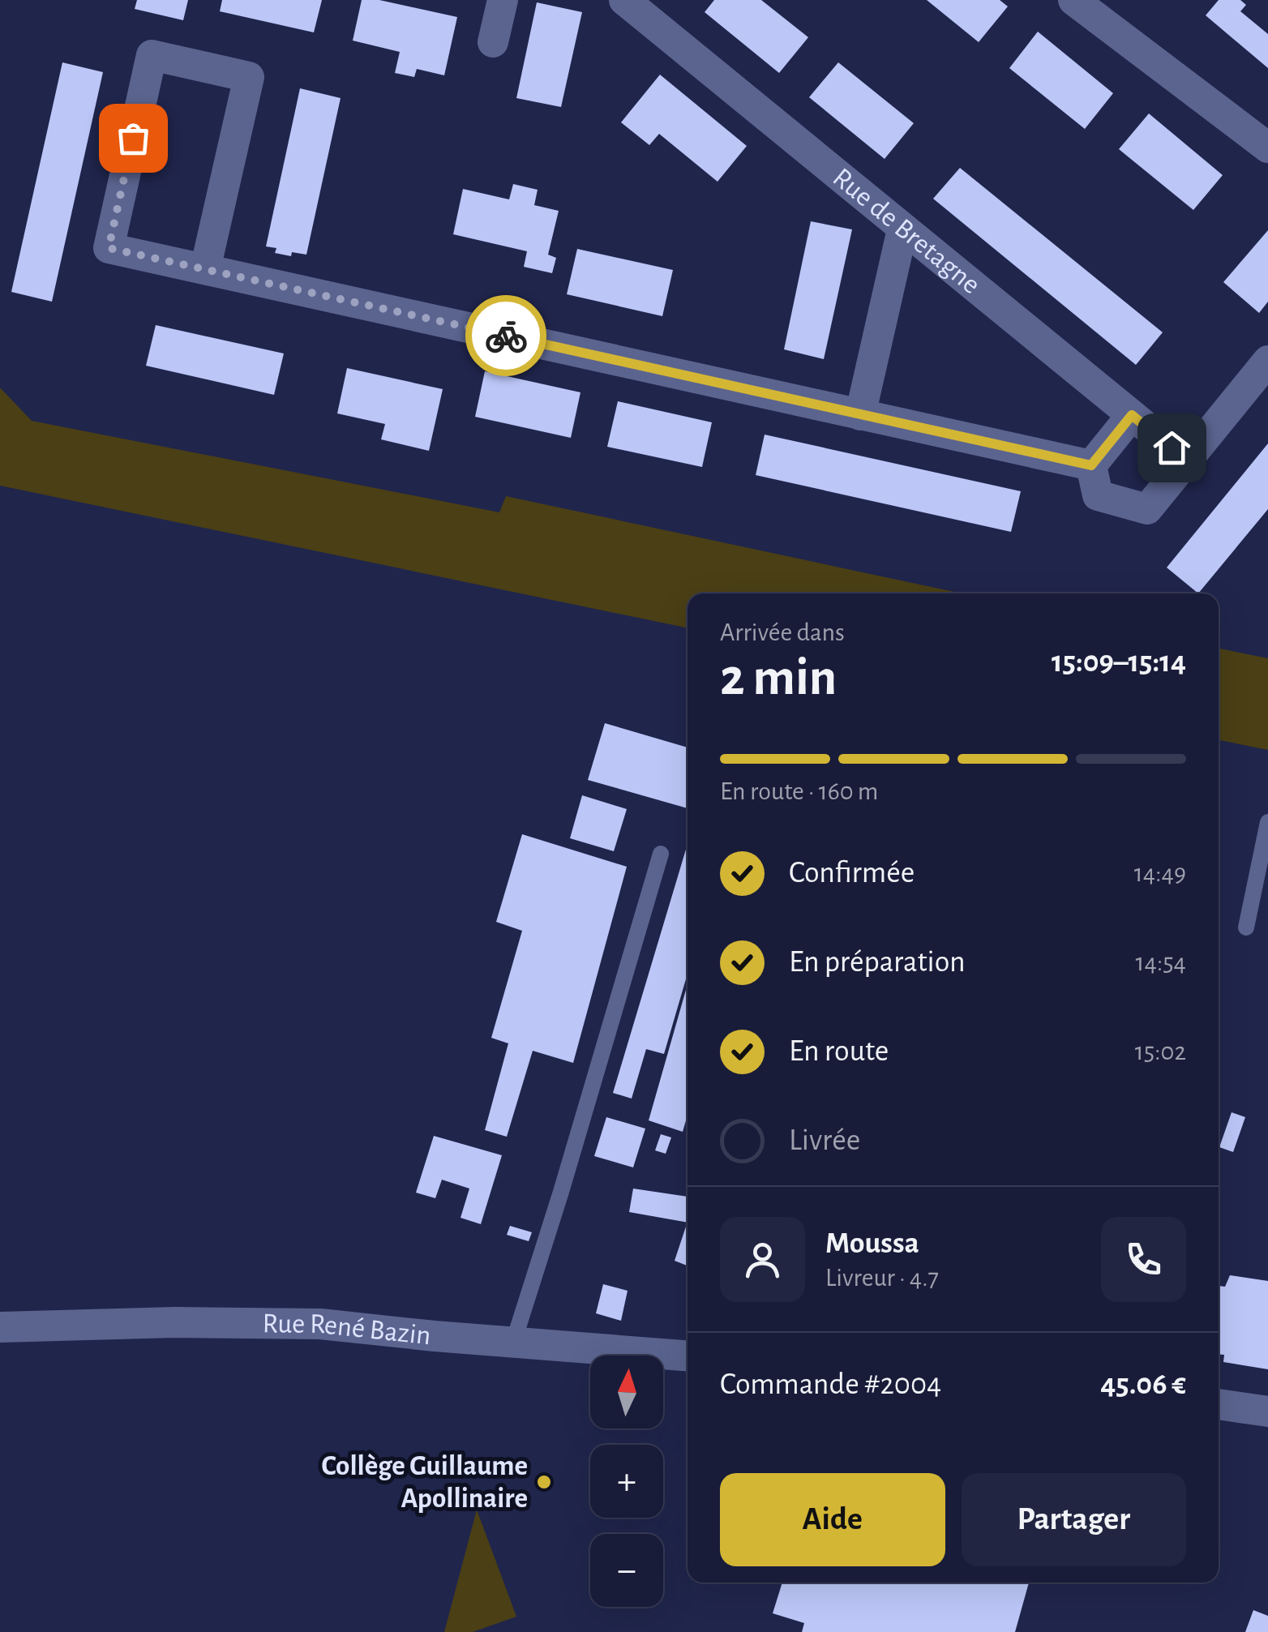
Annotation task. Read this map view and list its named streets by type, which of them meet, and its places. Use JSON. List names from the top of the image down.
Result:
{
  "streets": {
    "street": ["Rue de Bretagne", "Rue René Bazin"]
  },
  "places": ["Collège Guillaume Apollinaire"],
  "north": "top",
  "page": {
    "heading": ["2 min", "Arrivée dans", "15:09–15:14"],
    "panel": [
      "Moussa",
      "Livreur · 4.7",
      "Commande #2004",
      "45.06 €"
    ],
    "bar": "En route · 160 m",
    "list": [
      ["Confirmée", "14:49"],
      ["En préparation", "14:54"],
      ["En route", "15:02"],
      "Livrée"
    ],
    "map_buttons": ["+", "−"],
    "buttons": ["Aide", "Partager"]
  }
}
